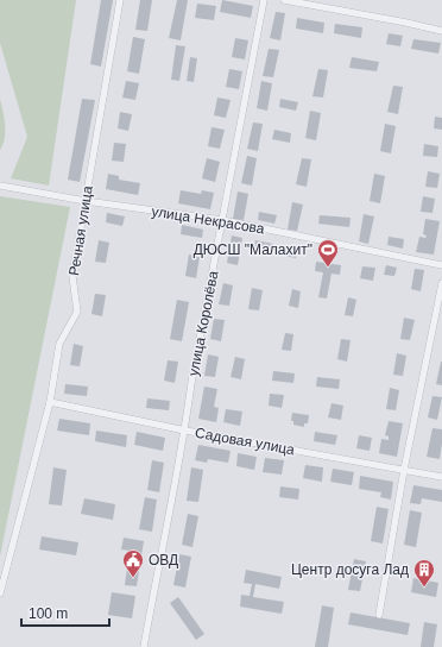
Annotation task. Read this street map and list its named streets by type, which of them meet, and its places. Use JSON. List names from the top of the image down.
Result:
{
  "streets": {
    "street": [
      "улица Некрасова",
      "Речная улица",
      "улица Королёва",
      "Садовая улица"
    ]
  },
  "crossings": [
    ["улица Некрасова", "Речная улица"],
    ["улица Некрасова", "улица Королёва"],
    ["Речная улица", "Садовая улица"],
    ["улица Королёва", "Садовая улица"]
  ],
  "places": {
    "sports": ["ДЮСШ \"Малахит\""],
    "public building": ["ОВД"],
    "building": ["Центр досуга Лад"]
  },
  "scale_bar": "100 m"
}
